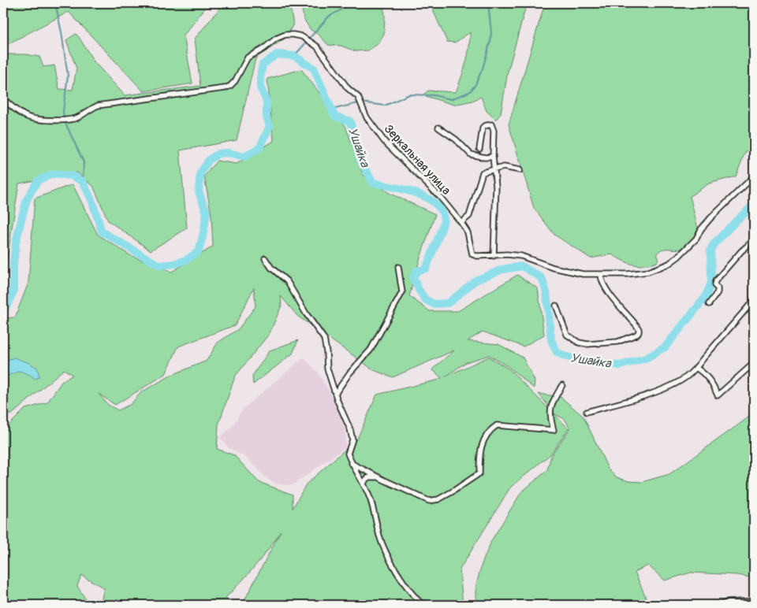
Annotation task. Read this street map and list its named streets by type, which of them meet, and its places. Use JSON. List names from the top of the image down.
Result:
{
  "streets": {
    "street": ["Зеркальная улица"]
  },
  "water": ["Ушайка"]
}
